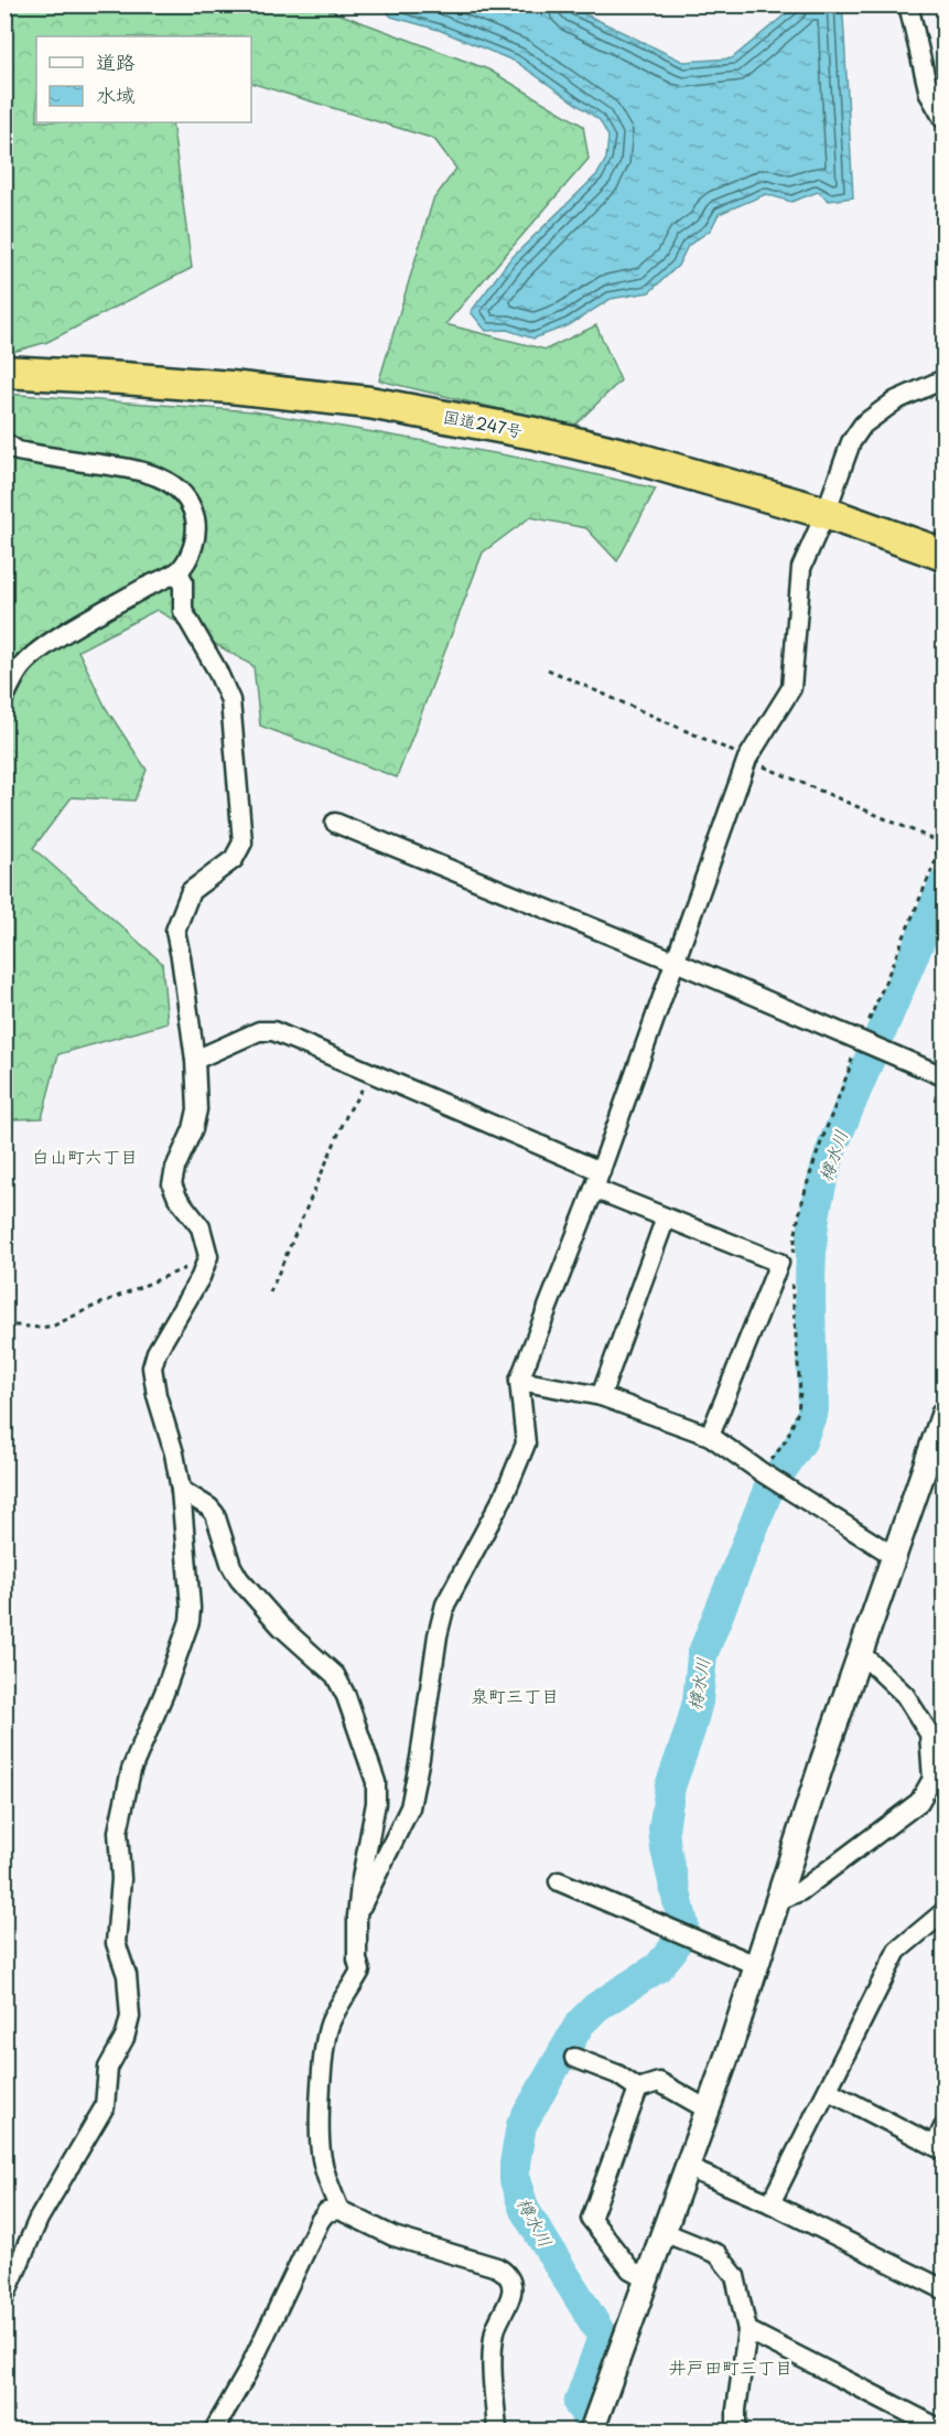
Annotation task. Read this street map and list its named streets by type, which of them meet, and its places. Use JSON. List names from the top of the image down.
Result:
{
  "streets": {
    "highway": ["国道247号"]
  },
  "districts": ["白山町六丁目", "泉町三丁目", "井戸田町三丁目"],
  "water": ["樽水川"],
  "legend": ["道路", "水域"]
}
